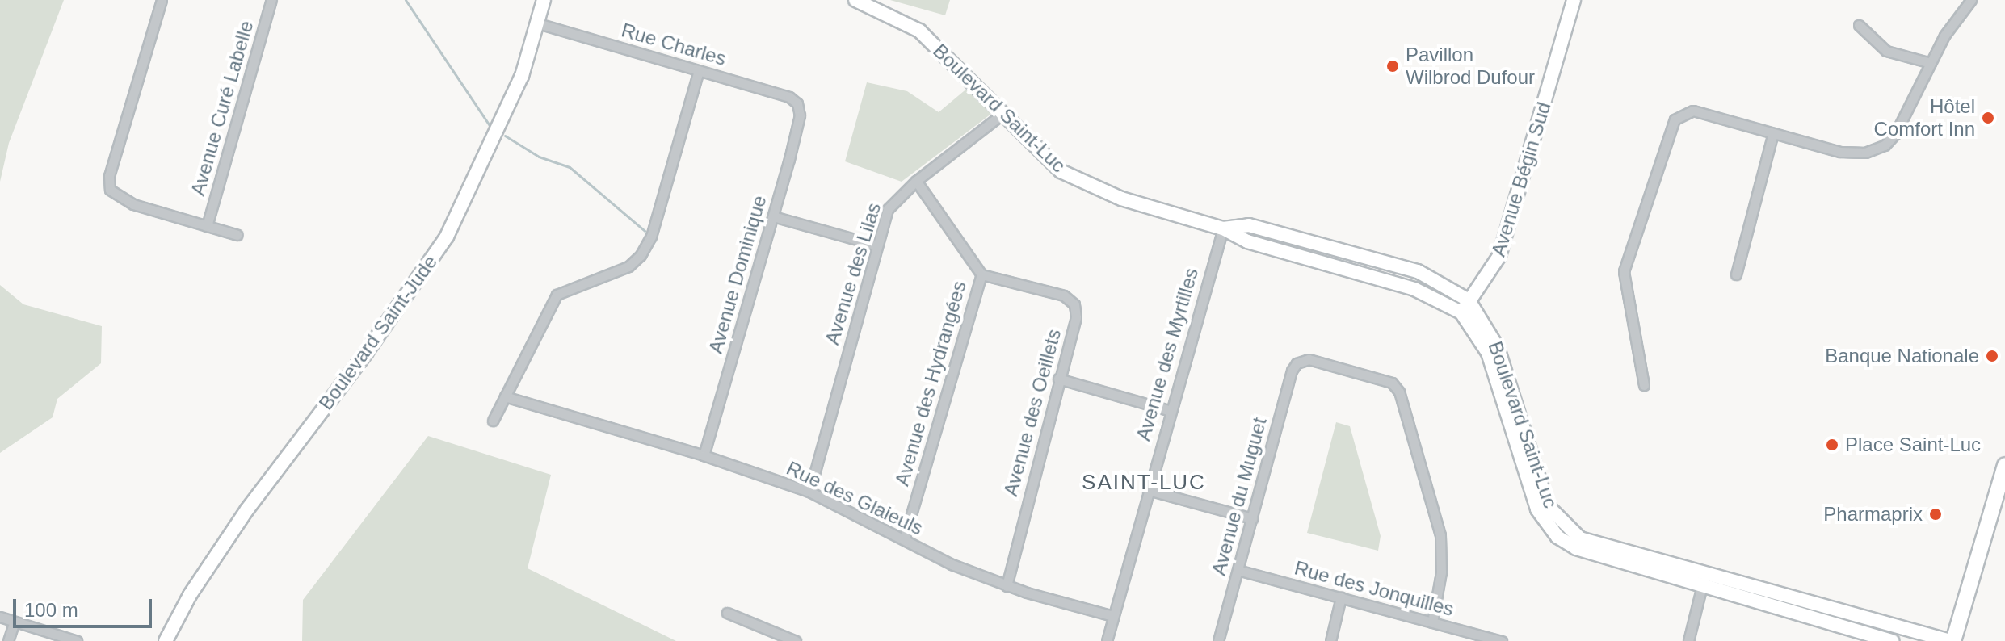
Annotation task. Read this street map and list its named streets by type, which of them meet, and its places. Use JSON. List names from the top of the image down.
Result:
{
  "streets": {
    "street": [
      "Rue Charles",
      "Avenue Curé Labelle",
      "Boulevard Saint-Luc",
      "Avenue Bégin Sud",
      "Avenue des Lilas",
      "Avenue Dominique",
      "Boulevard Saint-Jude",
      "Avenue des Myrtilles",
      "Avenue des Hydrangées",
      "Avenue des Oeillets",
      "Avenue du Muguet",
      "Rue des Glaieuls",
      "Rue des Jonquilles"
    ]
  },
  "crossings": [
    ["Rue Charles", "Avenue Dominique"],
    ["Rue Charles", "Boulevard Saint-Jude"],
    ["Boulevard Saint-Luc", "Avenue Bégin Sud"],
    ["Boulevard Saint-Luc", "Avenue des Lilas"],
    ["Boulevard Saint-Luc", "Avenue des Myrtilles"],
    ["Avenue des Lilas", "Rue des Glaieuls"],
    ["Avenue Dominique", "Rue des Glaieuls"],
    ["Avenue des Myrtilles", "Rue des Glaieuls"],
    ["Avenue des Hydrangées", "Avenue des Oeillets"],
    ["Avenue des Hydrangées", "Rue des Glaieuls"],
    ["Avenue des Oeillets", "Rue des Glaieuls"],
    ["Avenue du Muguet", "Rue des Jonquilles"]
  ],
  "districts": ["SAINT-LUC"],
  "places": [
    "Pavillon Wilbrod Dufour",
    "Hôtel Comfort Inn",
    "Banque Nationale",
    "Place Saint-Luc",
    "Pharmaprix"
  ],
  "scale_bar": "100 m"
}
